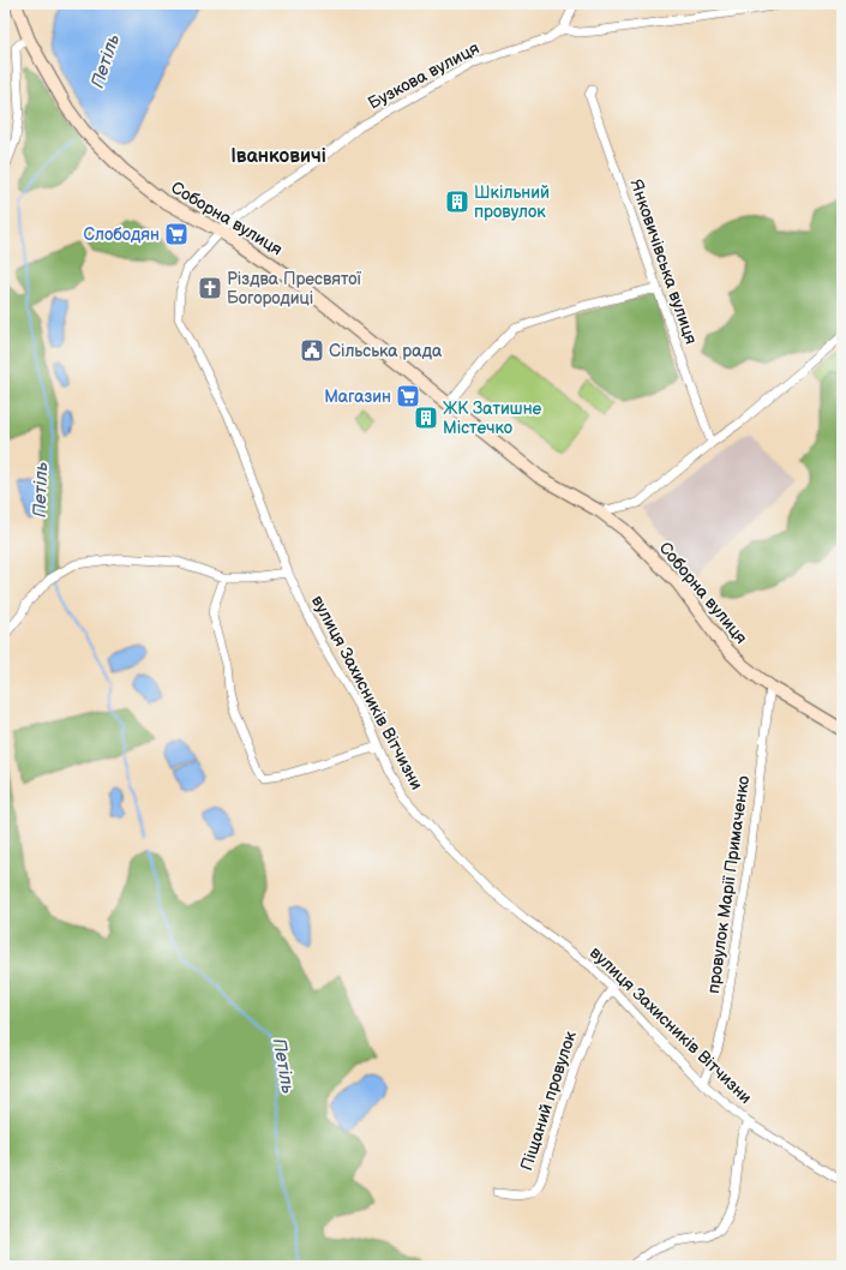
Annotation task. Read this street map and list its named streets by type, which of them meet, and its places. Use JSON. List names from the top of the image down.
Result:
{
  "streets": {
    "street": [
      "Бузкова вулиця",
      "Соборна вулиця",
      "Янковичівська вулиця",
      "вулиця Захисників Вітчизни",
      "провулок Марії Примаченко",
      "Піщаний провулок"
    ]
  },
  "crossings": [
    ["Бузкова вулиця", "Соборна вулиця"],
    ["Бузкова вулиця", "вулиця Захисників Вітчизни"],
    ["Соборна вулиця", "вулиця Захисників Вітчизни"],
    ["Соборна вулиця", "провулок Марії Примаченко"],
    ["вулиця Захисників Вітчизни", "провулок Марії Примаченко"],
    ["вулиця Захисників Вітчизни", "Піщаний провулок"]
  ],
  "districts": ["Іванковичі"],
  "water": ["Петіль"],
  "places": {
    "building": ["Шкільний провулок", "ЖК Затишне Містечко"],
    "supermarket": ["Слободян", "Магазин"],
    "church": ["Різдва Пресвятої Богородиці"],
    "public building": ["Cільська рада"]
  }
}
